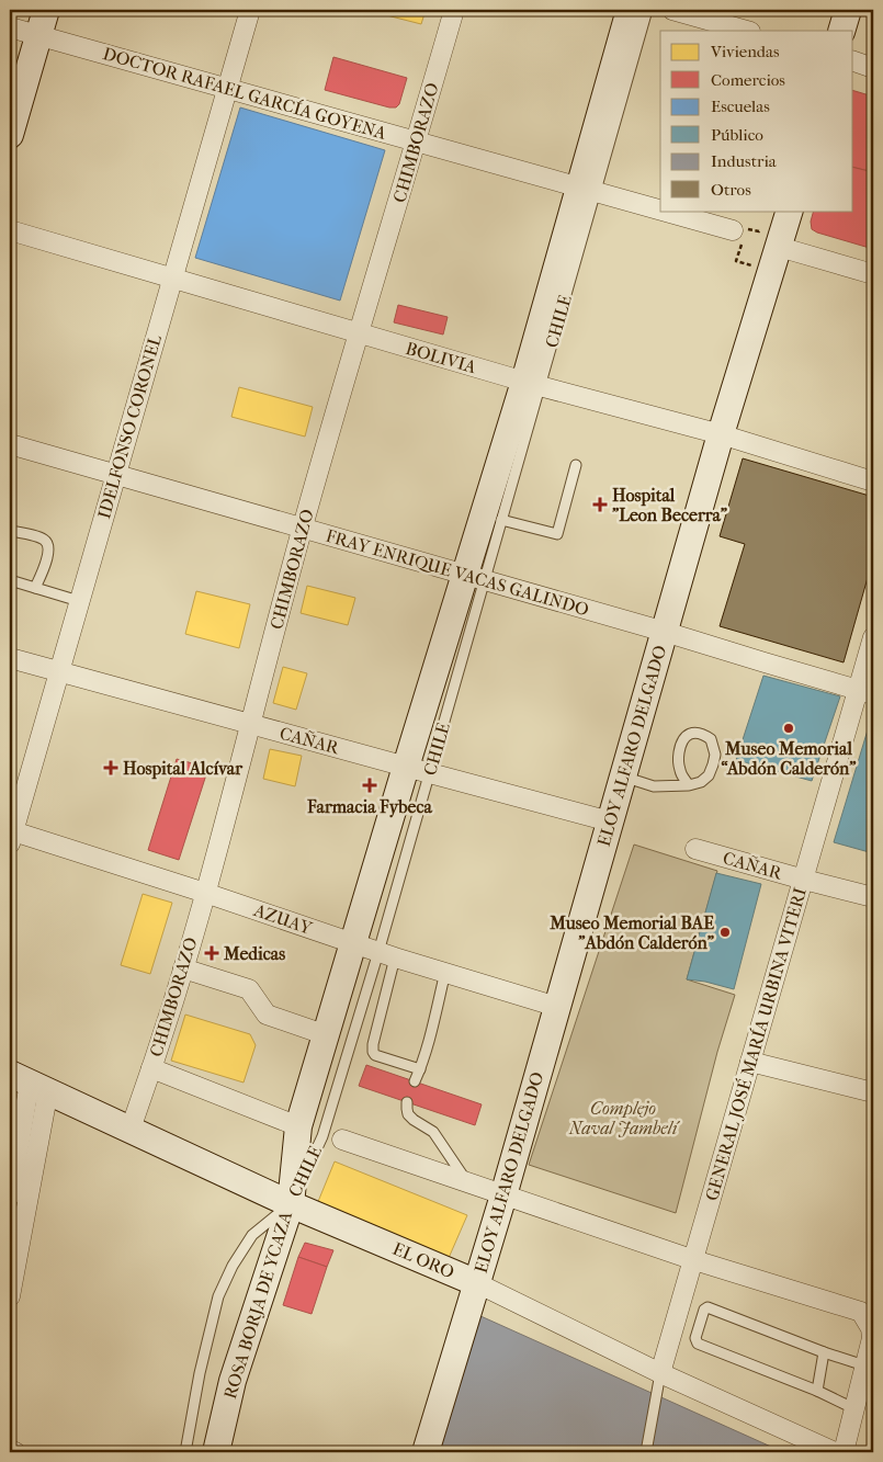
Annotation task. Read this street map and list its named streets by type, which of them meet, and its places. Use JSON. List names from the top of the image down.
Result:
{
  "streets": {
    "main road": [
      "CHILE",
      "ELOY ALFARO DELGADO",
      "EL ORO",
      "ROSA BORJA DE YCAZA"
    ],
    "street": [
      "DOCTOR RAFAEL GARCÍA GOYENA",
      "CHIMBORAZO",
      "BOLIVIA",
      "IDELFONSO CORONEL",
      "FRAY ENRIQUE VACAS GALINDO",
      "CAÑAR",
      "AZUAY",
      "GENERAL JOSÉ MARÍA URBINA VITERI"
    ]
  },
  "crossings": [
    ["DOCTOR RAFAEL GARCÍA GOYENA", "CHIMBORAZO"],
    ["DOCTOR RAFAEL GARCÍA GOYENA", "CHILE"],
    ["DOCTOR RAFAEL GARCÍA GOYENA", "IDELFONSO CORONEL"],
    ["CHIMBORAZO", "BOLIVIA"],
    ["CHIMBORAZO", "FRAY ENRIQUE VACAS GALINDO"],
    ["CHIMBORAZO", "CAÑAR"],
    ["CHIMBORAZO", "AZUAY"],
    ["CHIMBORAZO", "EL ORO"],
    ["CHILE", "BOLIVIA"],
    ["CHILE", "FRAY ENRIQUE VACAS GALINDO"],
    ["CHILE", "CAÑAR"],
    ["CHILE", "AZUAY"],
    ["CHILE", "EL ORO"],
    ["CHILE", "ROSA BORJA DE YCAZA"],
    ["BOLIVIA", "IDELFONSO CORONEL"],
    ["BOLIVIA", "ELOY ALFARO DELGADO"],
    ["IDELFONSO CORONEL", "FRAY ENRIQUE VACAS GALINDO"],
    ["IDELFONSO CORONEL", "CAÑAR"],
    ["IDELFONSO CORONEL", "AZUAY"],
    ["FRAY ENRIQUE VACAS GALINDO", "ELOY ALFARO DELGADO"],
    ["FRAY ENRIQUE VACAS GALINDO", "GENERAL JOSÉ MARÍA URBINA VITERI"],
    ["CAÑAR", "ELOY ALFARO DELGADO"],
    ["CAÑAR", "GENERAL JOSÉ MARÍA URBINA VITERI"],
    ["ELOY ALFARO DELGADO", "AZUAY"],
    ["ELOY ALFARO DELGADO", "EL ORO"],
    ["GENERAL JOSÉ MARÍA URBINA VITERI", "EL ORO"],
    ["EL ORO", "ROSA BORJA DE YCAZA"]
  ],
  "parks": ["Complejo Naval Jambelí"],
  "places": {
    "health": [
      "Hospital \"Leon Becerra\"",
      "Hospital Alcívar",
      "Farmacia Fybeca",
      "Medicas"
    ],
    "other": ["Museo Memorial “Abdón Calderón”", "Museo Memorial BAE \"Abdón Calderón\""]
  },
  "legend": [
    "Viviendas",
    "Comercios",
    "Escuelas",
    "Público",
    "Industria",
    "Otros"
  ]
}
